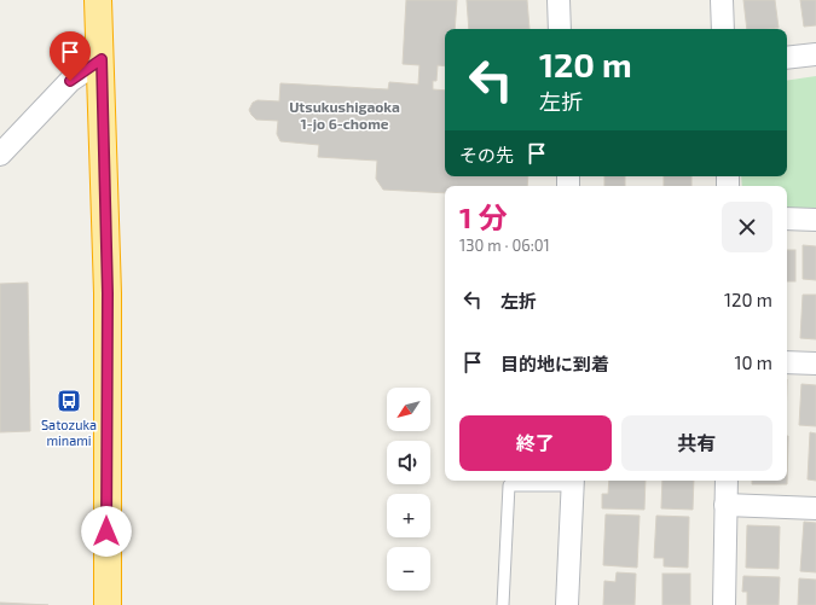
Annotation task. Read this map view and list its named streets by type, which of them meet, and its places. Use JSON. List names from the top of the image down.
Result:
{
  "districts": ["Utsukushigaoka 1-jo 6-chome"],
  "places": {
    "bus stop": ["Satozuka minami"]
  },
  "north": "bottom left",
  "page": {
    "turn": ["120 m", "左折"],
    "then": "その先",
    "heading": ["1 分", "130 m · 06:01"],
    "list": [
      {
        "name": "左折",
        "value": "120 m"
      },
      {
        "name": "目的地に到着",
        "value": "10 m"
      }
    ],
    "map_buttons": ["+", "−"],
    "buttons": ["終了", "共有"]
  }
}
